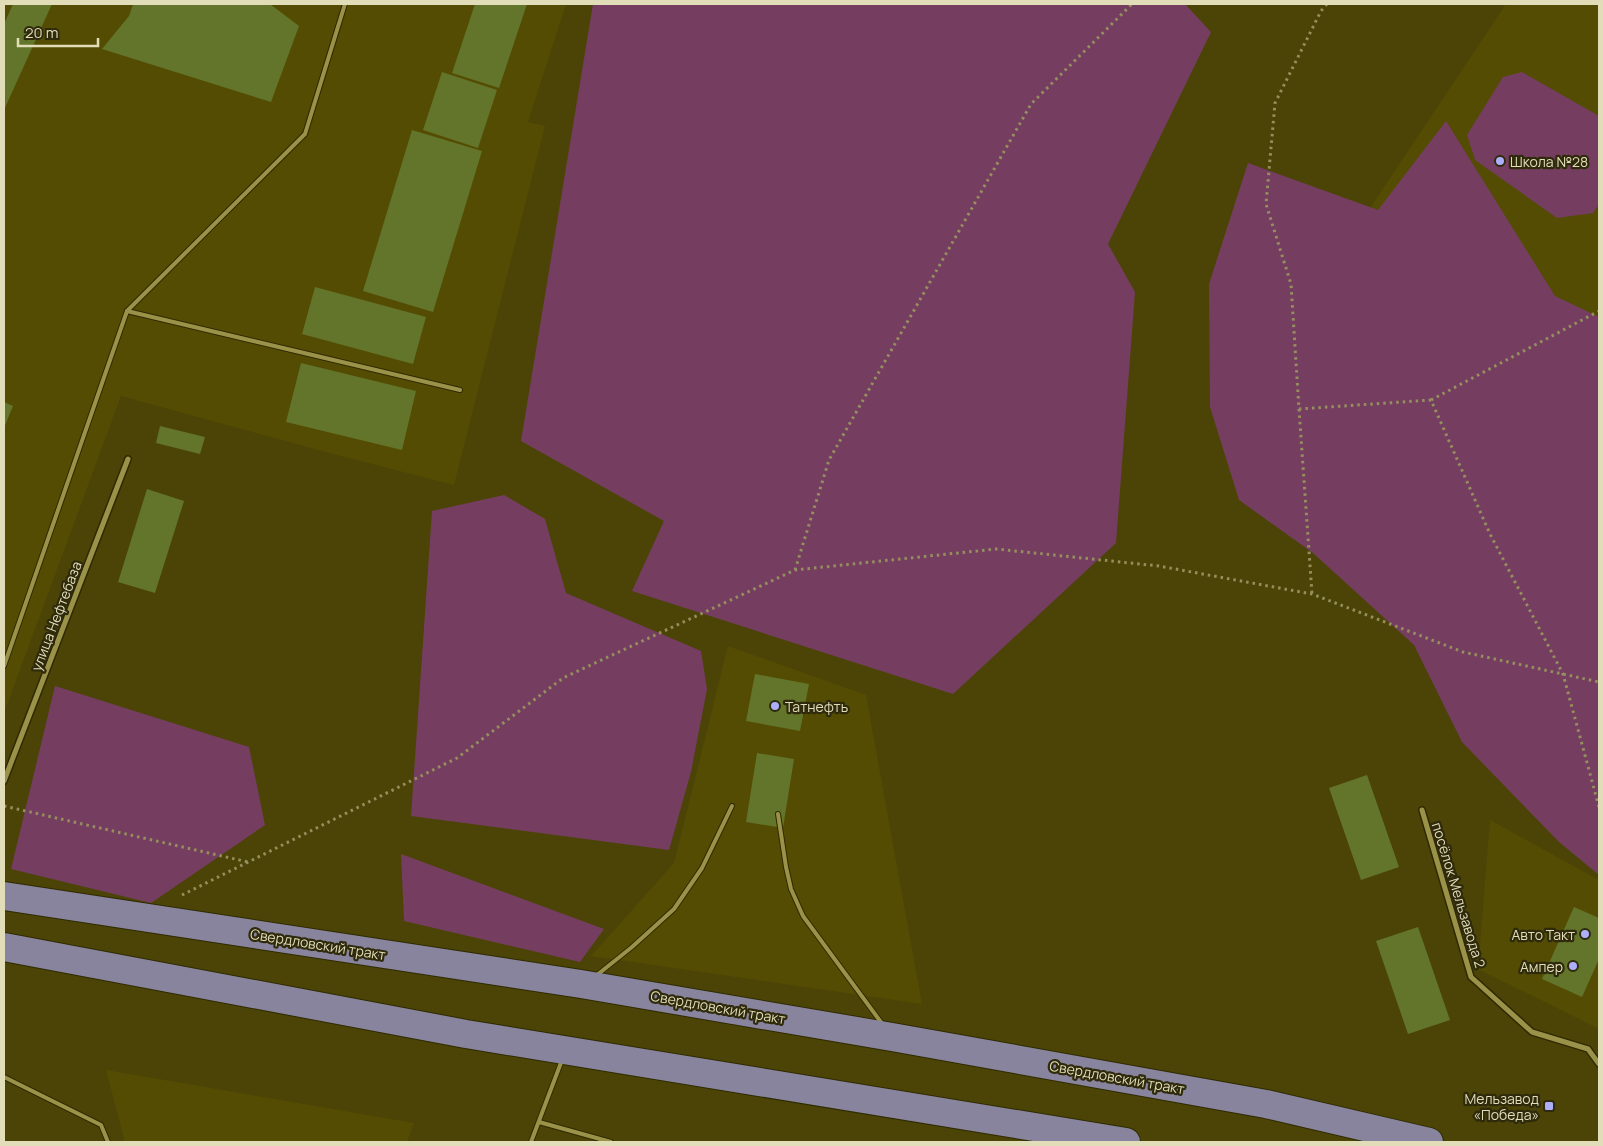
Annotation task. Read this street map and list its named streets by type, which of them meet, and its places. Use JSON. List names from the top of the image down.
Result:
{
  "streets": {
    "main road": ["Свердловский тракт"],
    "street": ["улица Нефтебаза", "посёлок Мельзавода 2"]
  },
  "places": {
    "other": [
      "Школа №28",
      "Татнефть",
      "Авто Такт",
      "Ампер"
    ],
    "transit": ["Мельзавод «Победа»"]
  },
  "scale_bar": "20 m"
}
